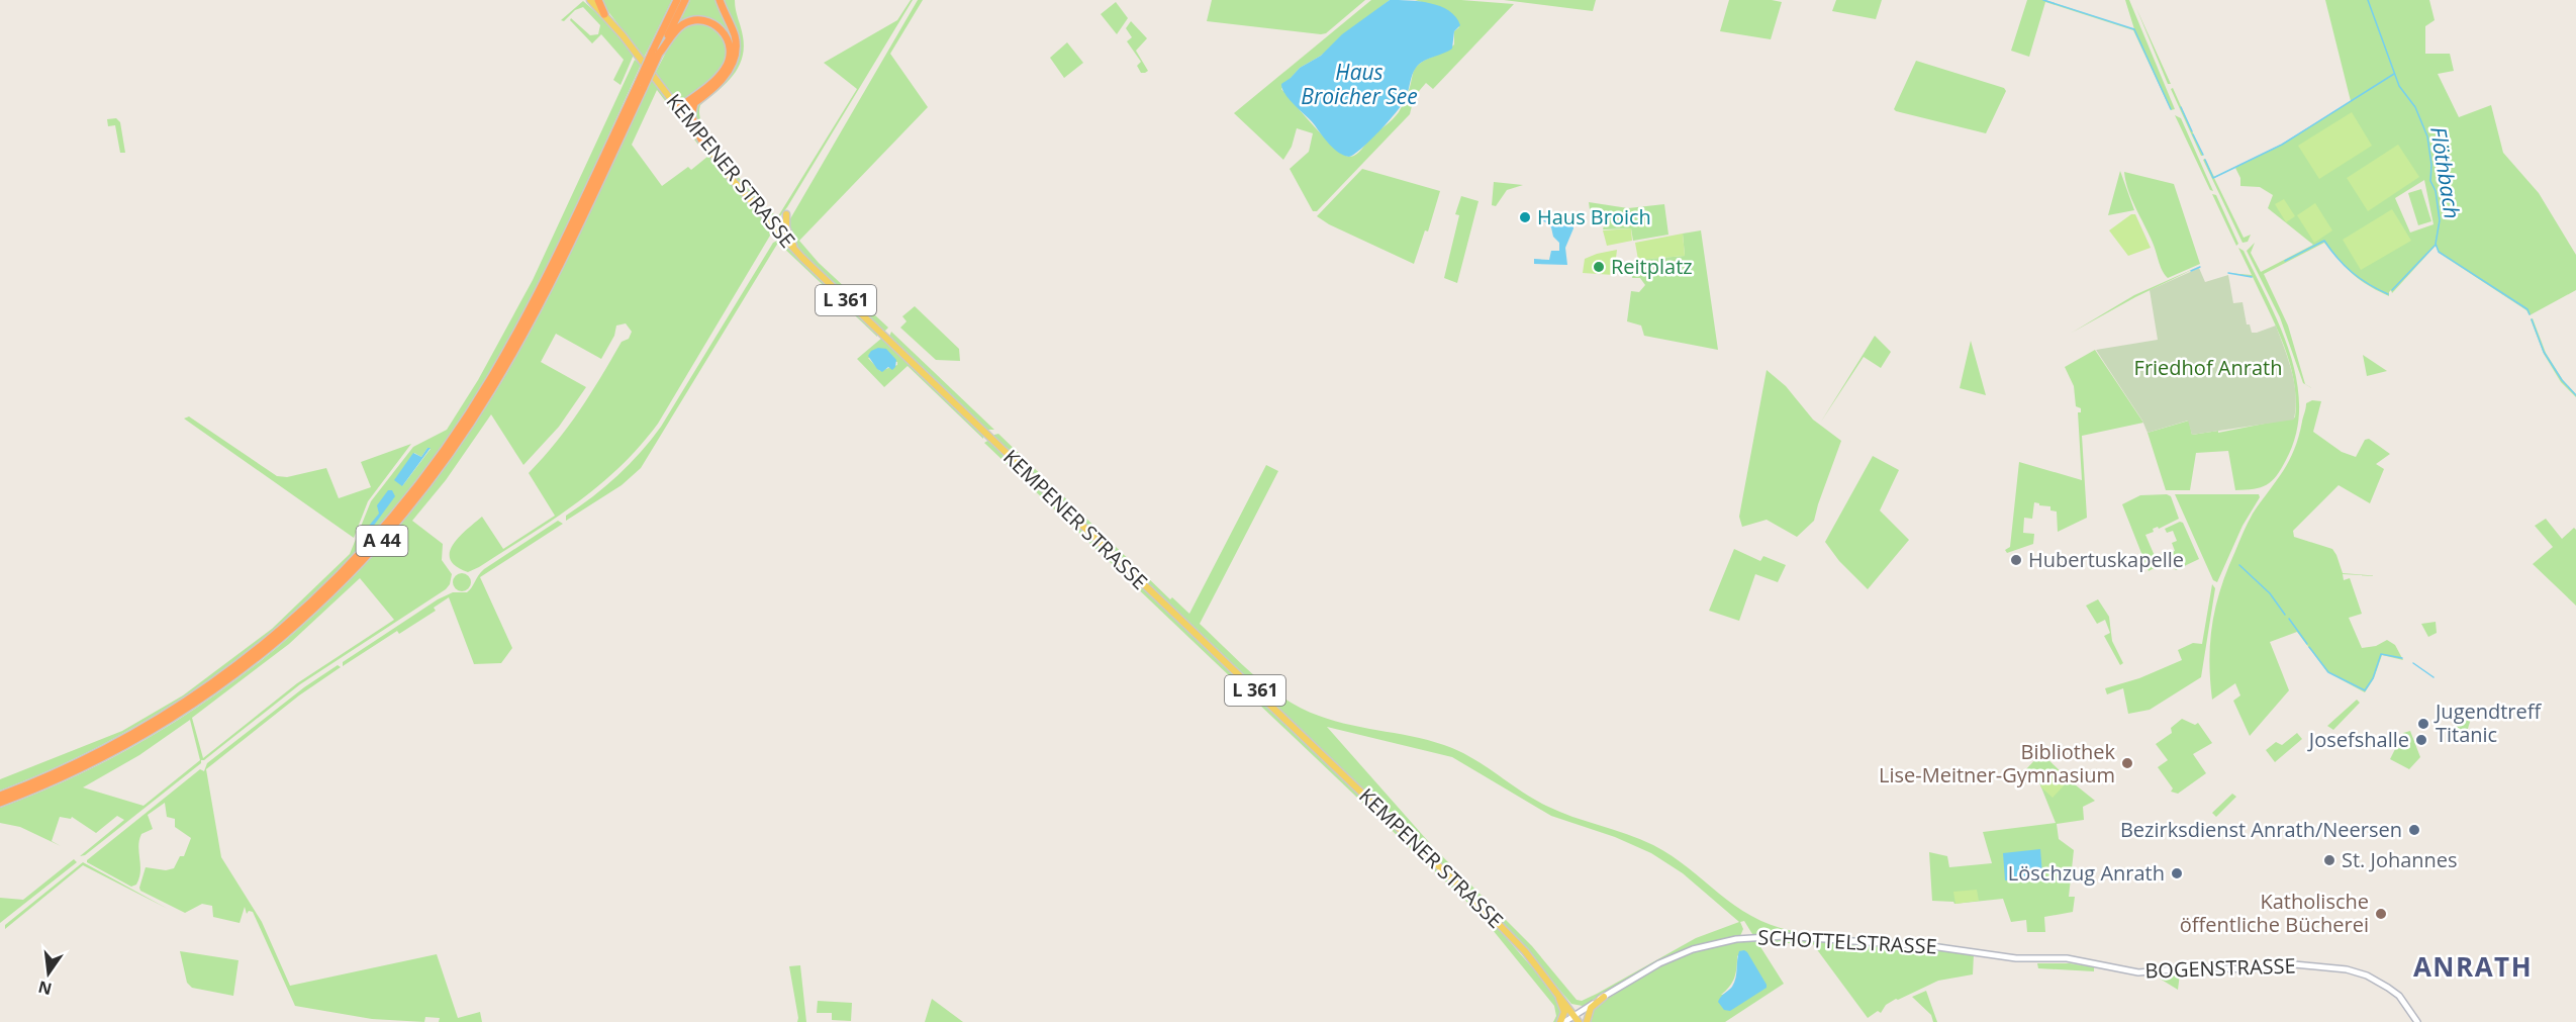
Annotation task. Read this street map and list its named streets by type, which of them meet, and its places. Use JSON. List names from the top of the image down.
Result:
{
  "streets": {
    "highway": ["A 44"],
    "main road": [
      "KEMPENER STRASSE",
      "L 361",
      "SCHOTTELSTRASSE",
      "BOGENSTRASSE"
    ]
  },
  "crossings": [
    ["KEMPENER STRASSE", "L 361"],
    ["KEMPENER STRASSE", "SCHOTTELSTRASSE"],
    ["SCHOTTELSTRASSE", "BOGENSTRASSE"]
  ],
  "districts": ["ANRATH"],
  "water": ["Haus Broicher See", "Flöthbach"],
  "parks": ["Friedhof Anrath"],
  "places": [
    "Haus Broich",
    "Reitplatz",
    "Hubertuskapelle",
    "Jugendtreff Titanic",
    "Josefshalle",
    "Bibliothek Lise-Meitner-Gymnasium",
    "Bezirksdienst Anrath/Neersen",
    "St. Johannes",
    "Löschzug Anrath",
    "Katholische öffentliche Bücherei"
  ],
  "north": "bottom"
}
